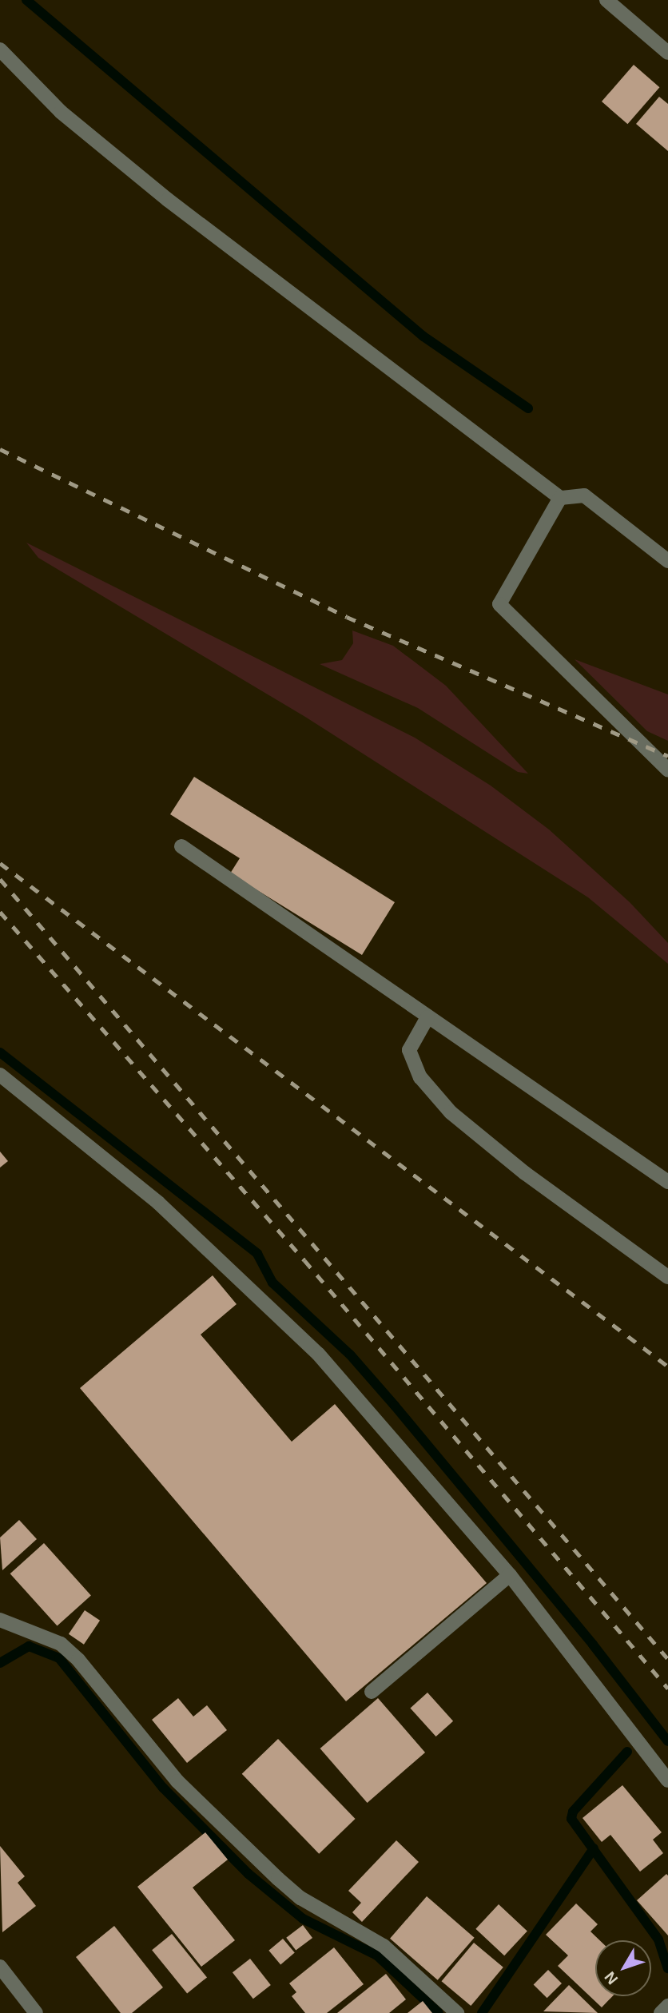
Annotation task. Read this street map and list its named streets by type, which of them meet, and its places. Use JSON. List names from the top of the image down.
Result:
{
  "north": "bottom left"
}
